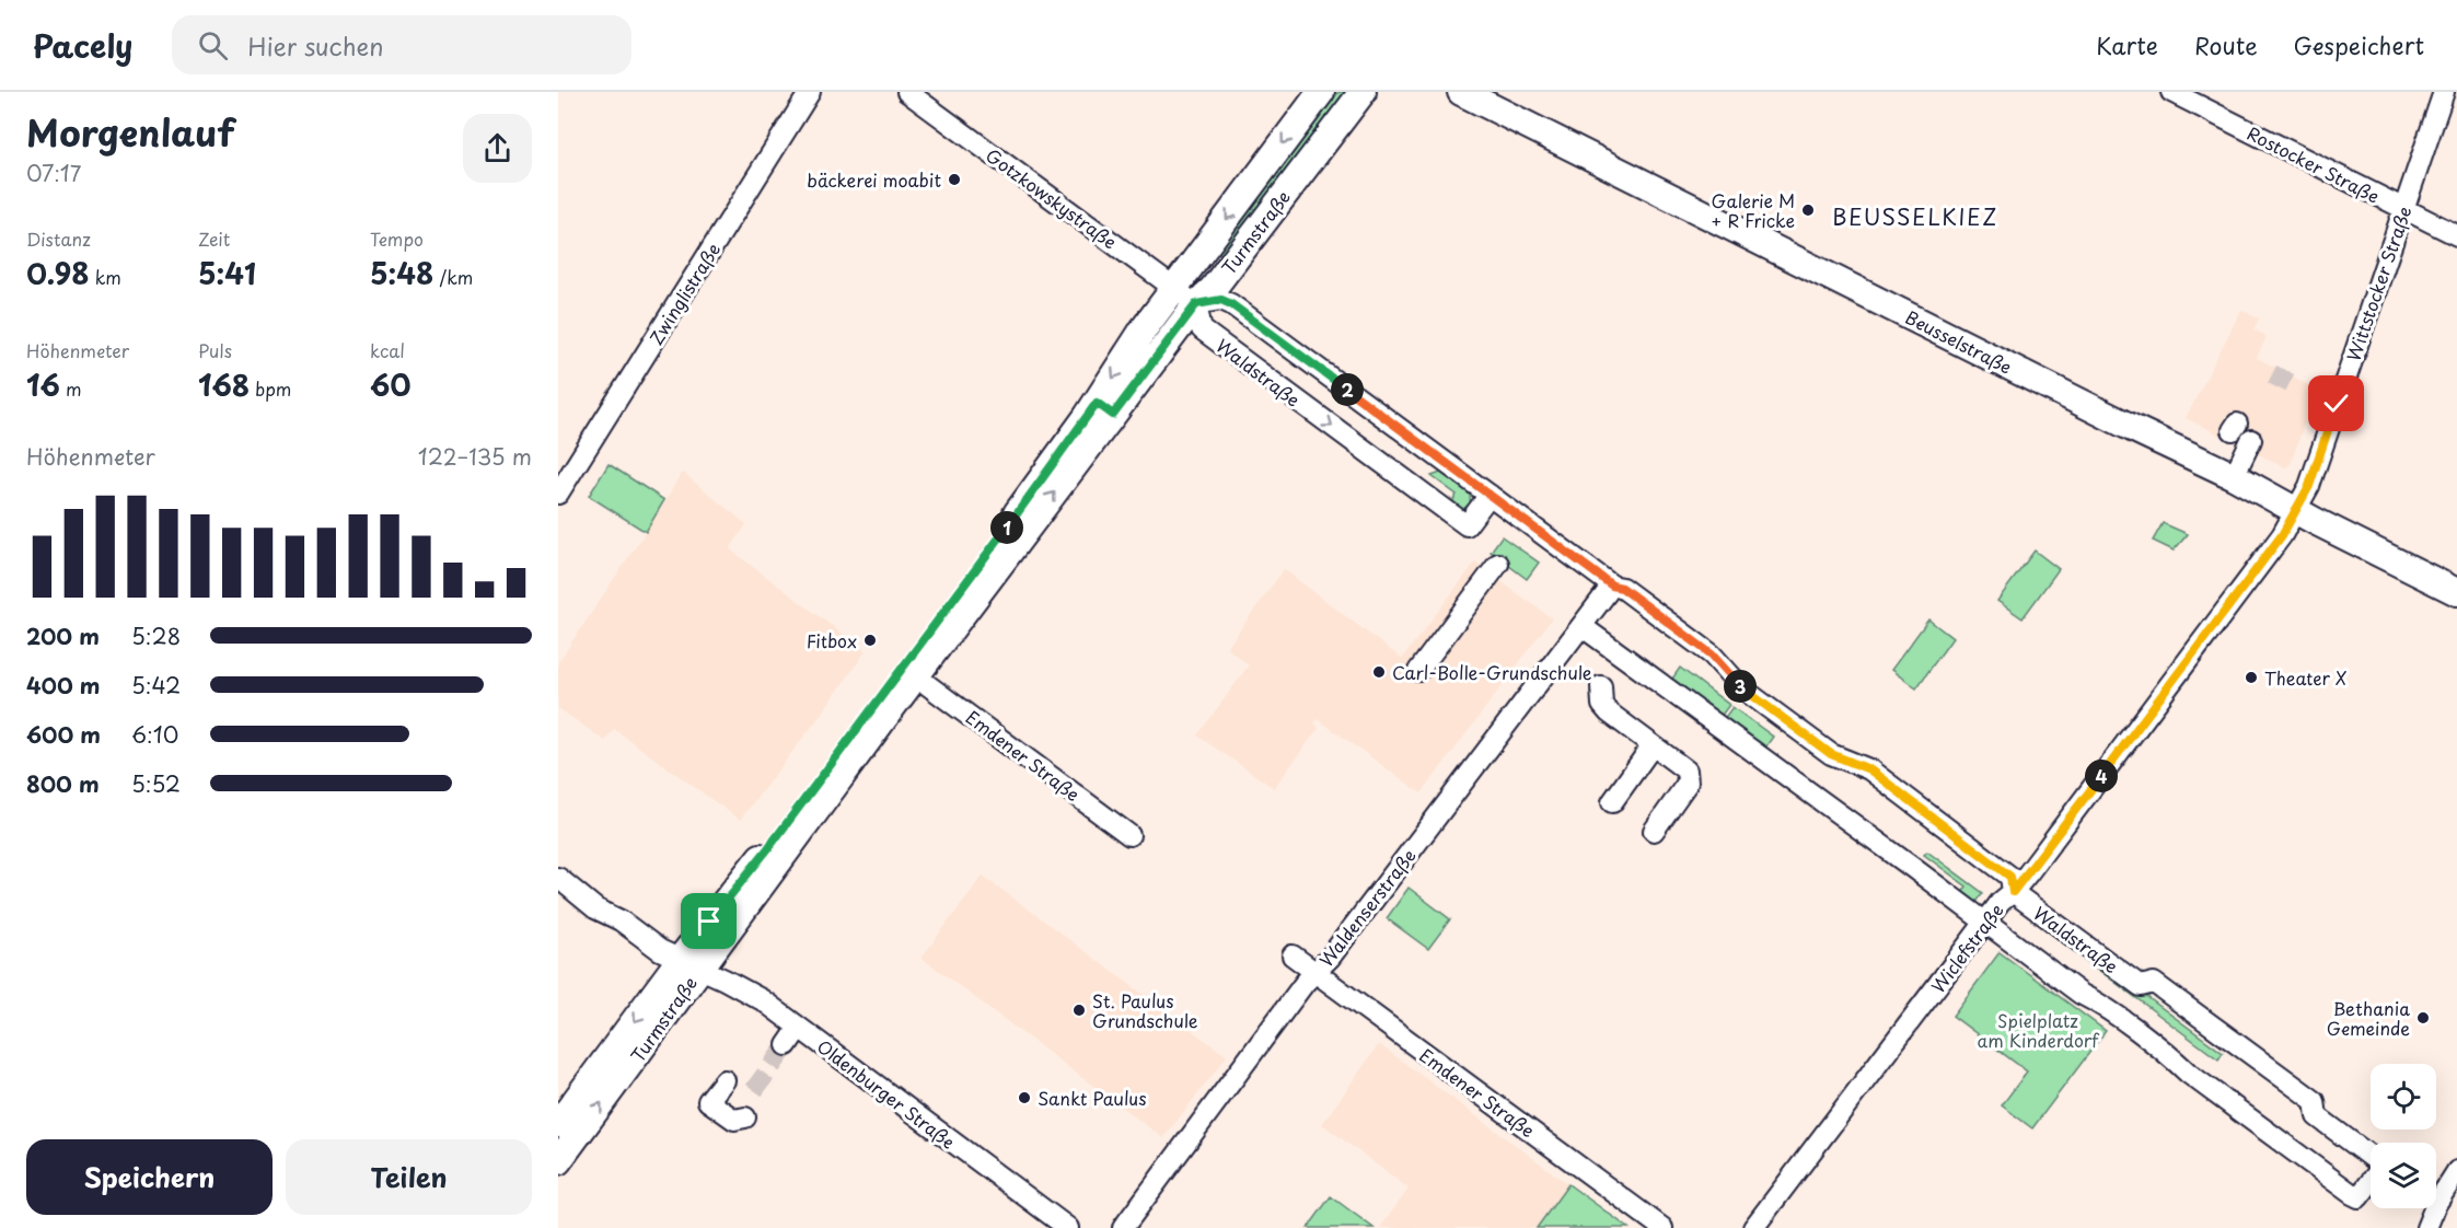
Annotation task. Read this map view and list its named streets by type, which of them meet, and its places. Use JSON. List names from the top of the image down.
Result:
{
  "streets": {
    "main road": ["Turmstraße", "Beusselstraße"],
    "street": [
      "Rostocker Straße",
      "Gotzkowskystraße",
      "Wittstocker Straße",
      "Zwinglistraße",
      "Waldstraße",
      "Emdener Straße",
      "Waldenserstraße",
      "Wiclefstraße",
      "Oldenburger Straße"
    ]
  },
  "crossings": [
    ["Rostocker Straße", "Wittstocker Straße"],
    ["Gotzkowskystraße", "Turmstraße"],
    ["Gotzkowskystraße", "Waldstraße"],
    ["Turmstraße", "Waldstraße"],
    ["Turmstraße", "Emdener Straße"],
    ["Turmstraße", "Oldenburger Straße"],
    ["Wittstocker Straße", "Beusselstraße"],
    ["Wittstocker Straße", "Wiclefstraße"],
    ["Beusselstraße", "Wiclefstraße"],
    ["Waldstraße", "Waldenserstraße"],
    ["Waldstraße", "Wiclefstraße"],
    ["Emdener Straße", "Waldenserstraße"]
  ],
  "districts": ["BEUSSELKIEZ"],
  "parks": ["Spielplatz am Kinderdorf"],
  "places": [
    "bäckerei moabit",
    "Galerie M + R Fricke",
    "Fitbox",
    "Carl-Bolle-Grundschule",
    "Theater X",
    "St. Paulus Grundschule",
    "Bethania Gemeinde",
    "Sankt Paulus"
  ],
  "page": {
    "header": "Pacely",
    "search": "Hier suchen",
    "nav": ["Karte", "Route", "Gespeichert"],
    "heading": ["Morgenlauf", "07:17"],
    "stats": [
      ["Distanz", "0.98 km"],
      ["Zeit", "5:41"],
      ["Tempo", "5:48 /km"],
      ["Höhenmeter", "16 m"],
      ["Puls", "168 bpm"],
      ["kcal", "60"]
    ],
    "pins": [
      "2",
      "1",
      "3",
      "4"
    ],
    "chart": ["Höhenmeter", "122–135 m"],
    "list": [
      {
        "name": "200 m",
        "note": "5:28"
      },
      {
        "name": "400 m",
        "note": "5:42"
      },
      {
        "name": "600 m",
        "note": "6:10"
      },
      {
        "name": "800 m",
        "note": "5:52"
      }
    ],
    "buttons": ["Speichern", "Teilen"]
  }
}
